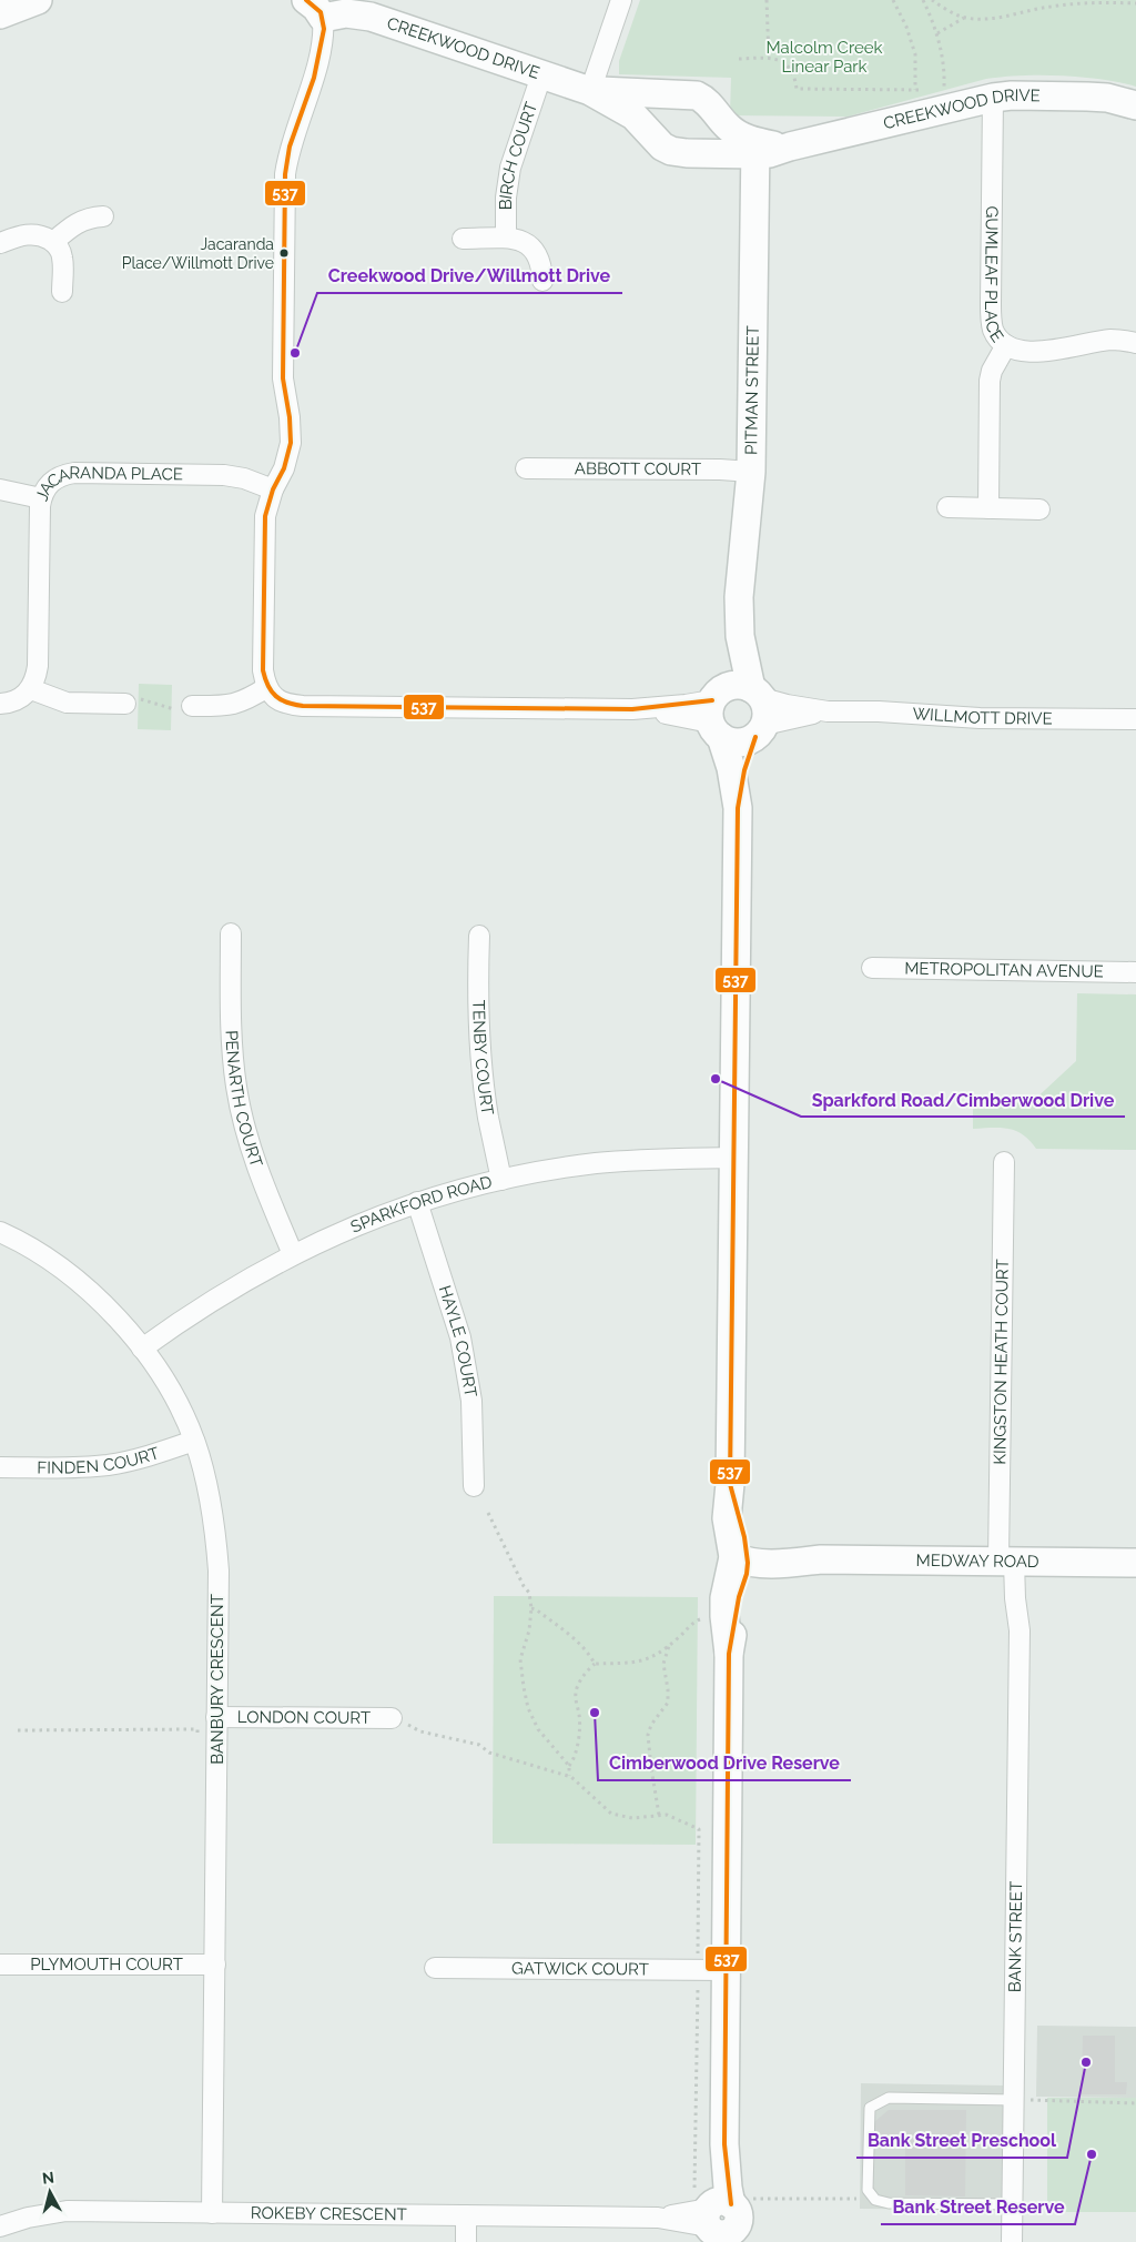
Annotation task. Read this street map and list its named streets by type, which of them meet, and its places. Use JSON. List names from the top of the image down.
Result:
{
  "streets": {
    "street": [
      "CREEKWOOD DRIVE",
      "BIRCH COURT",
      "GUMLEAF PLACE",
      "PITMAN STREET",
      "ABBOTT COURT",
      "JACARANDA PLACE",
      "WILLMOTT DRIVE",
      "METROPOLITAN AVENUE",
      "TENBY COURT",
      "PENARTH COURT",
      "SPARKFORD ROAD",
      "HAYLE COURT",
      "KINGSTON HEATH COURT",
      "FINDEN COURT",
      "MEDWAY ROAD",
      "BANBURY CRESCENT",
      "LONDON COURT",
      "BANK STREET",
      "PLYMOUTH COURT",
      "GATWICK COURT",
      "ROKEBY CRESCENT"
    ]
  },
  "crossings": [
    ["CREEKWOOD DRIVE", "BIRCH COURT"],
    ["CREEKWOOD DRIVE", "GUMLEAF PLACE"],
    ["CREEKWOOD DRIVE", "PITMAN STREET"],
    ["PITMAN STREET", "ABBOTT COURT"],
    ["PITMAN STREET", "WILLMOTT DRIVE"],
    ["TENBY COURT", "SPARKFORD ROAD"],
    ["PENARTH COURT", "SPARKFORD ROAD"],
    ["SPARKFORD ROAD", "HAYLE COURT"],
    ["SPARKFORD ROAD", "BANBURY CRESCENT"],
    ["KINGSTON HEATH COURT", "MEDWAY ROAD"],
    ["KINGSTON HEATH COURT", "BANK STREET"],
    ["FINDEN COURT", "BANBURY CRESCENT"],
    ["MEDWAY ROAD", "BANK STREET"],
    ["BANBURY CRESCENT", "LONDON COURT"],
    ["BANBURY CRESCENT", "PLYMOUTH COURT"],
    ["BANBURY CRESCENT", "ROKEBY CRESCENT"]
  ],
  "parks": ["Malcolm Creek Linear Park"],
  "places": [
    "Jacaranda Place/Willmott Drive",
    "Creekwood Drive/Willmott Drive",
    "Sparkford Road/Cimberwood Drive",
    "Cimberwood Drive Reserve",
    "Bank Street Preschool",
    "Bank Street Reserve"
  ],
  "lines": ["transit line 537"],
  "north": "top"
}
